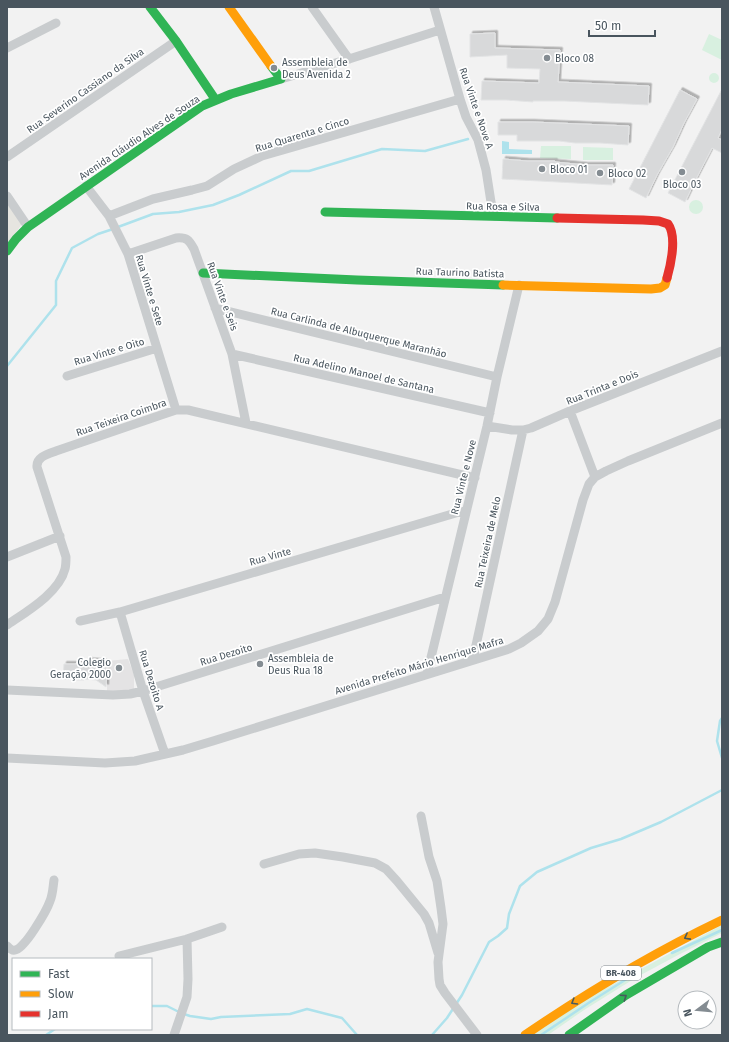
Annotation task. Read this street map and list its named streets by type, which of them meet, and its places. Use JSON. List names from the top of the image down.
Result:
{
  "streets": {
    "main road": [
      "Avenida Cláudio Alves de Souza",
      "Rua Rosa e Silva",
      "Rua Taurino Batista",
      "BR-408"
    ],
    "street": [
      "Rua Severino Cassiano da Silva",
      "Rua Vinte e Nove A",
      "Rua Quarenta e Cinco",
      "Rua Vinte e Sete",
      "Rua Vinte e Seis",
      "Rua Carlinda de Albuquerque Maranhão",
      "Rua Vinte e Oito",
      "Rua Adelino Manoel de Santana",
      "Rua Trinta e Dois",
      "Rua Teixeira Coimbra",
      "Rua Vinte e Nove",
      "Rua Teixeira de Melo",
      "Rua Vinte",
      "Rua Dezoito",
      "Avenida Prefeito Mário Henrique Mafra",
      "Rua Dezoito A"
    ]
  },
  "crossings": [
    ["Rua Vinte e Nove A", "Rua Quarenta e Cinco"],
    ["Rua Vinte e Nove A", "Avenida Cláudio Alves de Souza"],
    ["Rua Vinte e Nove A", "Rua Rosa e Silva"],
    ["Rua Quarenta e Cinco", "Rua Vinte e Sete"],
    ["Avenida Cláudio Alves de Souza", "Rua Vinte e Sete"],
    ["Rua Rosa e Silva", "Rua Taurino Batista"],
    ["Rua Taurino Batista", "Rua Vinte e Seis"],
    ["Rua Taurino Batista", "Rua Vinte e Nove"],
    ["Rua Vinte e Sete", "Rua Vinte e Seis"],
    ["Rua Vinte e Sete", "Rua Vinte e Oito"],
    ["Rua Vinte e Sete", "Rua Teixeira Coimbra"],
    ["Rua Vinte e Seis", "Rua Carlinda de Albuquerque Maranhão"],
    ["Rua Vinte e Seis", "Rua Adelino Manoel de Santana"],
    ["Rua Vinte e Seis", "Rua Teixeira Coimbra"],
    ["Rua Carlinda de Albuquerque Maranhão", "Rua Vinte e Nove"],
    ["Rua Adelino Manoel de Santana", "Rua Vinte e Nove"],
    ["Rua Trinta e Dois", "Rua Vinte e Nove"],
    ["Rua Trinta e Dois", "Rua Teixeira de Melo"],
    ["Rua Teixeira Coimbra", "Rua Vinte e Nove"],
    ["Rua Vinte e Nove", "Rua Vinte"],
    ["Rua Vinte e Nove", "Rua Dezoito"],
    ["Rua Vinte e Nove", "Avenida Prefeito Mário Henrique Mafra"],
    ["Rua Teixeira de Melo", "Avenida Prefeito Mário Henrique Mafra"],
    ["Rua Vinte", "Rua Dezoito A"],
    ["Rua Dezoito", "Rua Dezoito A"],
    ["Avenida Prefeito Mário Henrique Mafra", "Rua Dezoito A"]
  ],
  "places": [
    "Bloco 08",
    "Assembleia de Deus Avenida 2",
    "Bloco 01",
    "Bloco 03",
    "Bloco 02",
    "Assembleia de Deus Rua 18",
    "Colegio Geração 2000"
  ],
  "legend": ["Fast", "Slow", "Jam"],
  "scale_bar": "50 m",
  "north": "left"
}
